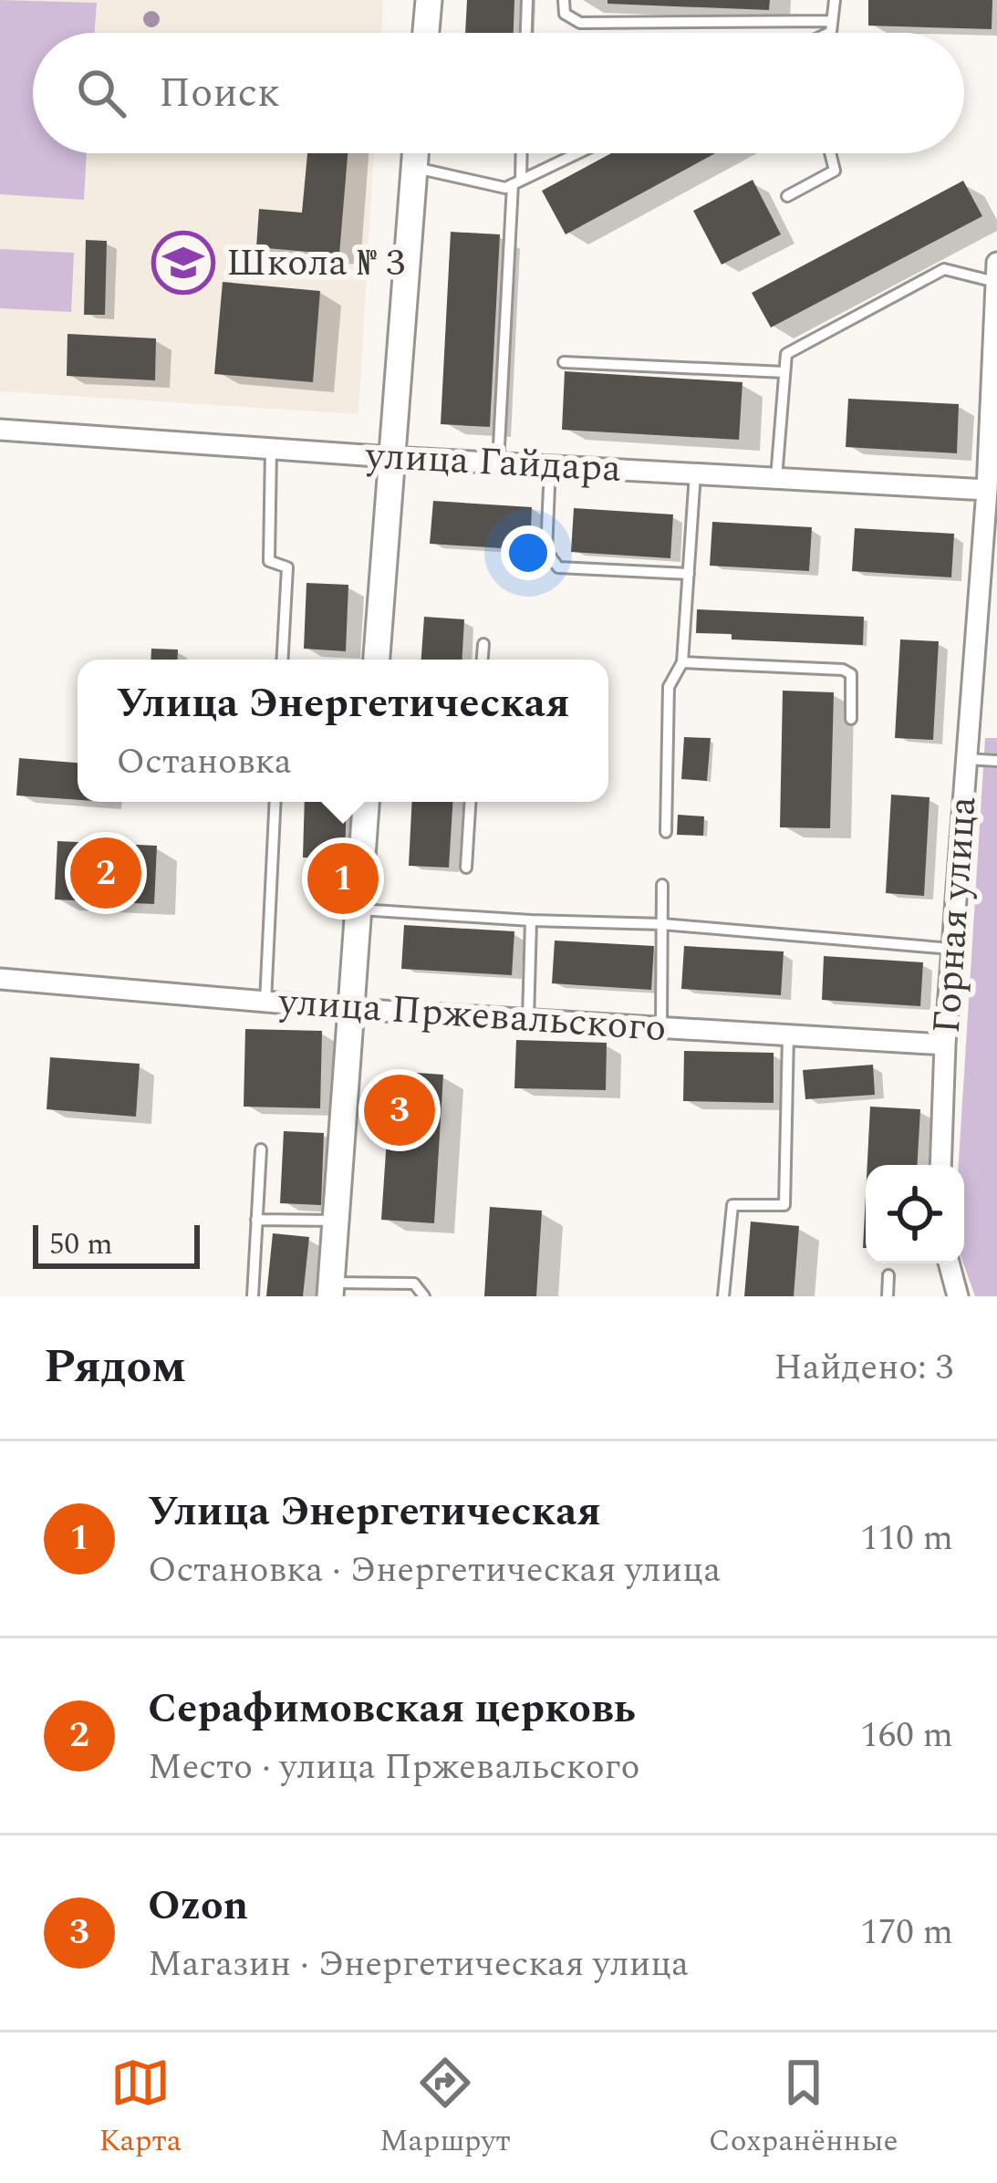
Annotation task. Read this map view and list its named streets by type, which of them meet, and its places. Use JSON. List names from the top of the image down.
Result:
{
  "streets": {
    "street": ["улица Гайдара", "Горная улица", "улица Пржевальского"]
  },
  "crossings": [
    ["улица Гайдара", "Горная улица"],
    ["Горная улица", "улица Пржевальского"]
  ],
  "places": {
    "school or university": ["Школа № 3"]
  },
  "scale_bar": "50 m",
  "page": {
    "search": "Поиск",
    "popup": ["Улица Энергетическая", "Остановка"],
    "pins": ["2", "1", "3"],
    "scale": "50 m",
    "heading": ["Рядом", "Найдено: 3"],
    "list": [
      {
        "mark": "1",
        "name": "Улица Энергетическая",
        "note": "Остановка · Энергетическая улица",
        "value": "110 m"
      },
      {
        "mark": "2",
        "name": "Серафимовская церковь",
        "note": "Место · улица Пржевальского",
        "value": "160 m"
      },
      {
        "mark": "3",
        "name": "Ozon",
        "note": "Магазин · Энергетическая улица",
        "value": "170 m"
      }
    ],
    "nav": ["Карта", "Маршрут", "Сохранённые"]
  }
}
